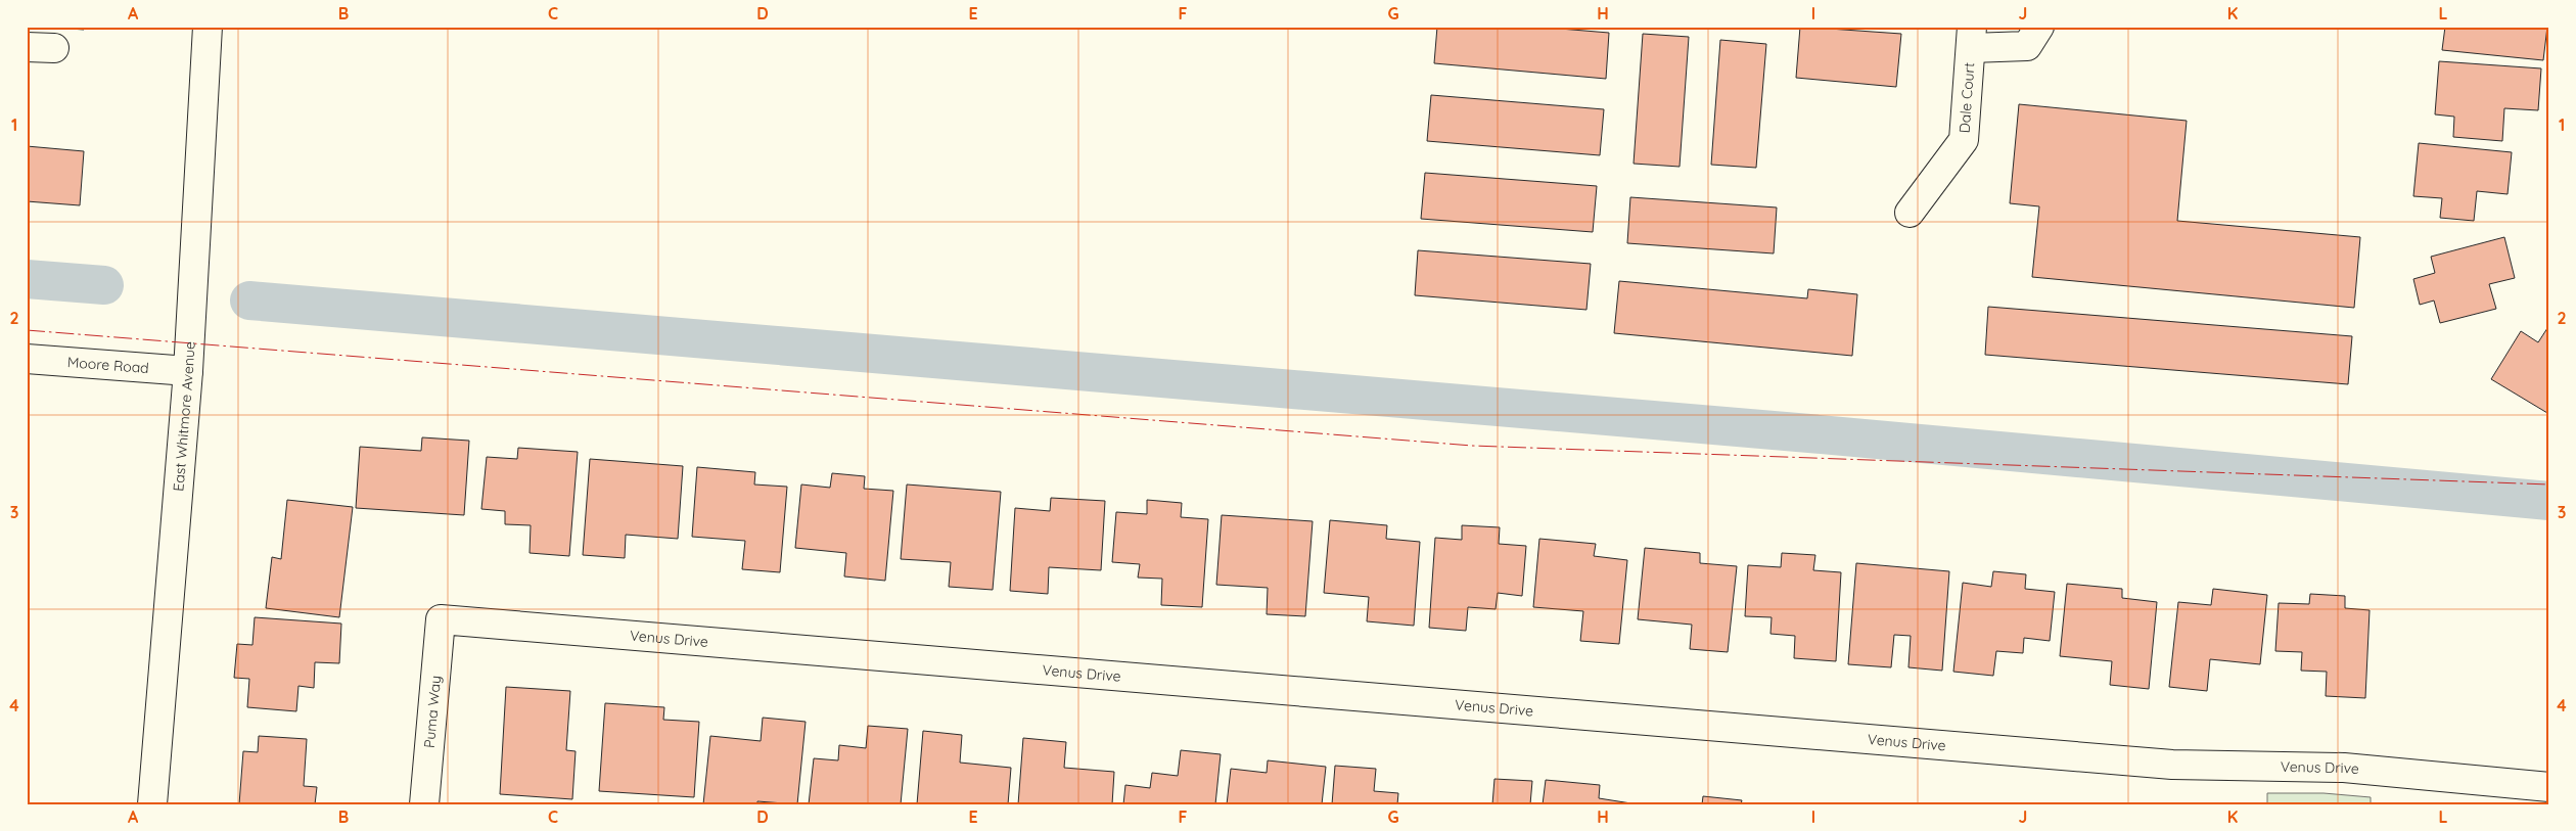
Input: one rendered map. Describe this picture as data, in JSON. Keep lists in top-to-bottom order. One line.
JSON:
{"streets":{"street":["Dale Court","Moore Road","East Whitmore Avenue","Venus Drive","Puma Way"]},"crossings":[["Moore Road","East Whitmore Avenue"],["Venus Drive","Puma Way"]],"grid":{"columns":["A","B","C","D","E","F","G","H","I","J","K","L"],"rows":["1","2","3","4"]}}
